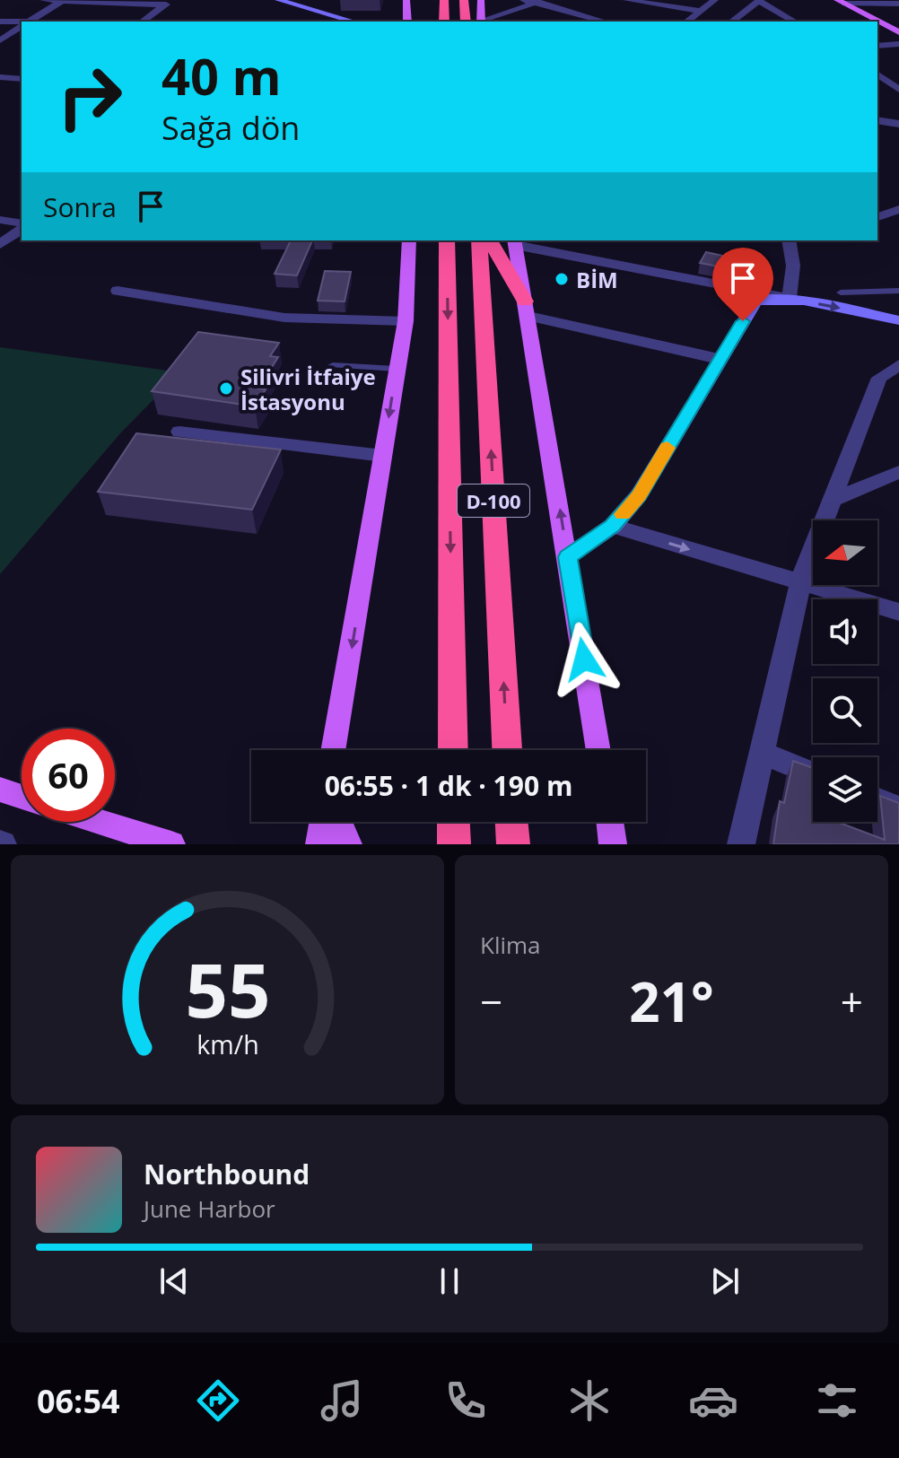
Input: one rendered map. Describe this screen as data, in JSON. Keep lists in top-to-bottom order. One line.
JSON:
{"streets":{"highway":["D-100"]},"places":["BİM","Silivri İtfaiye İstasyonu"],"north":"left","page":{"turn":["40 m","Sağa dön"],"then":"Sonra","limit":"60","trip":"06:55 · 1 dk · 190 m","tile":"Klima","heat":["−","21°","+"],"song":["Northbound","June Harbor"],"tabs":"06:54","gauge":["55","km/h"]}}
